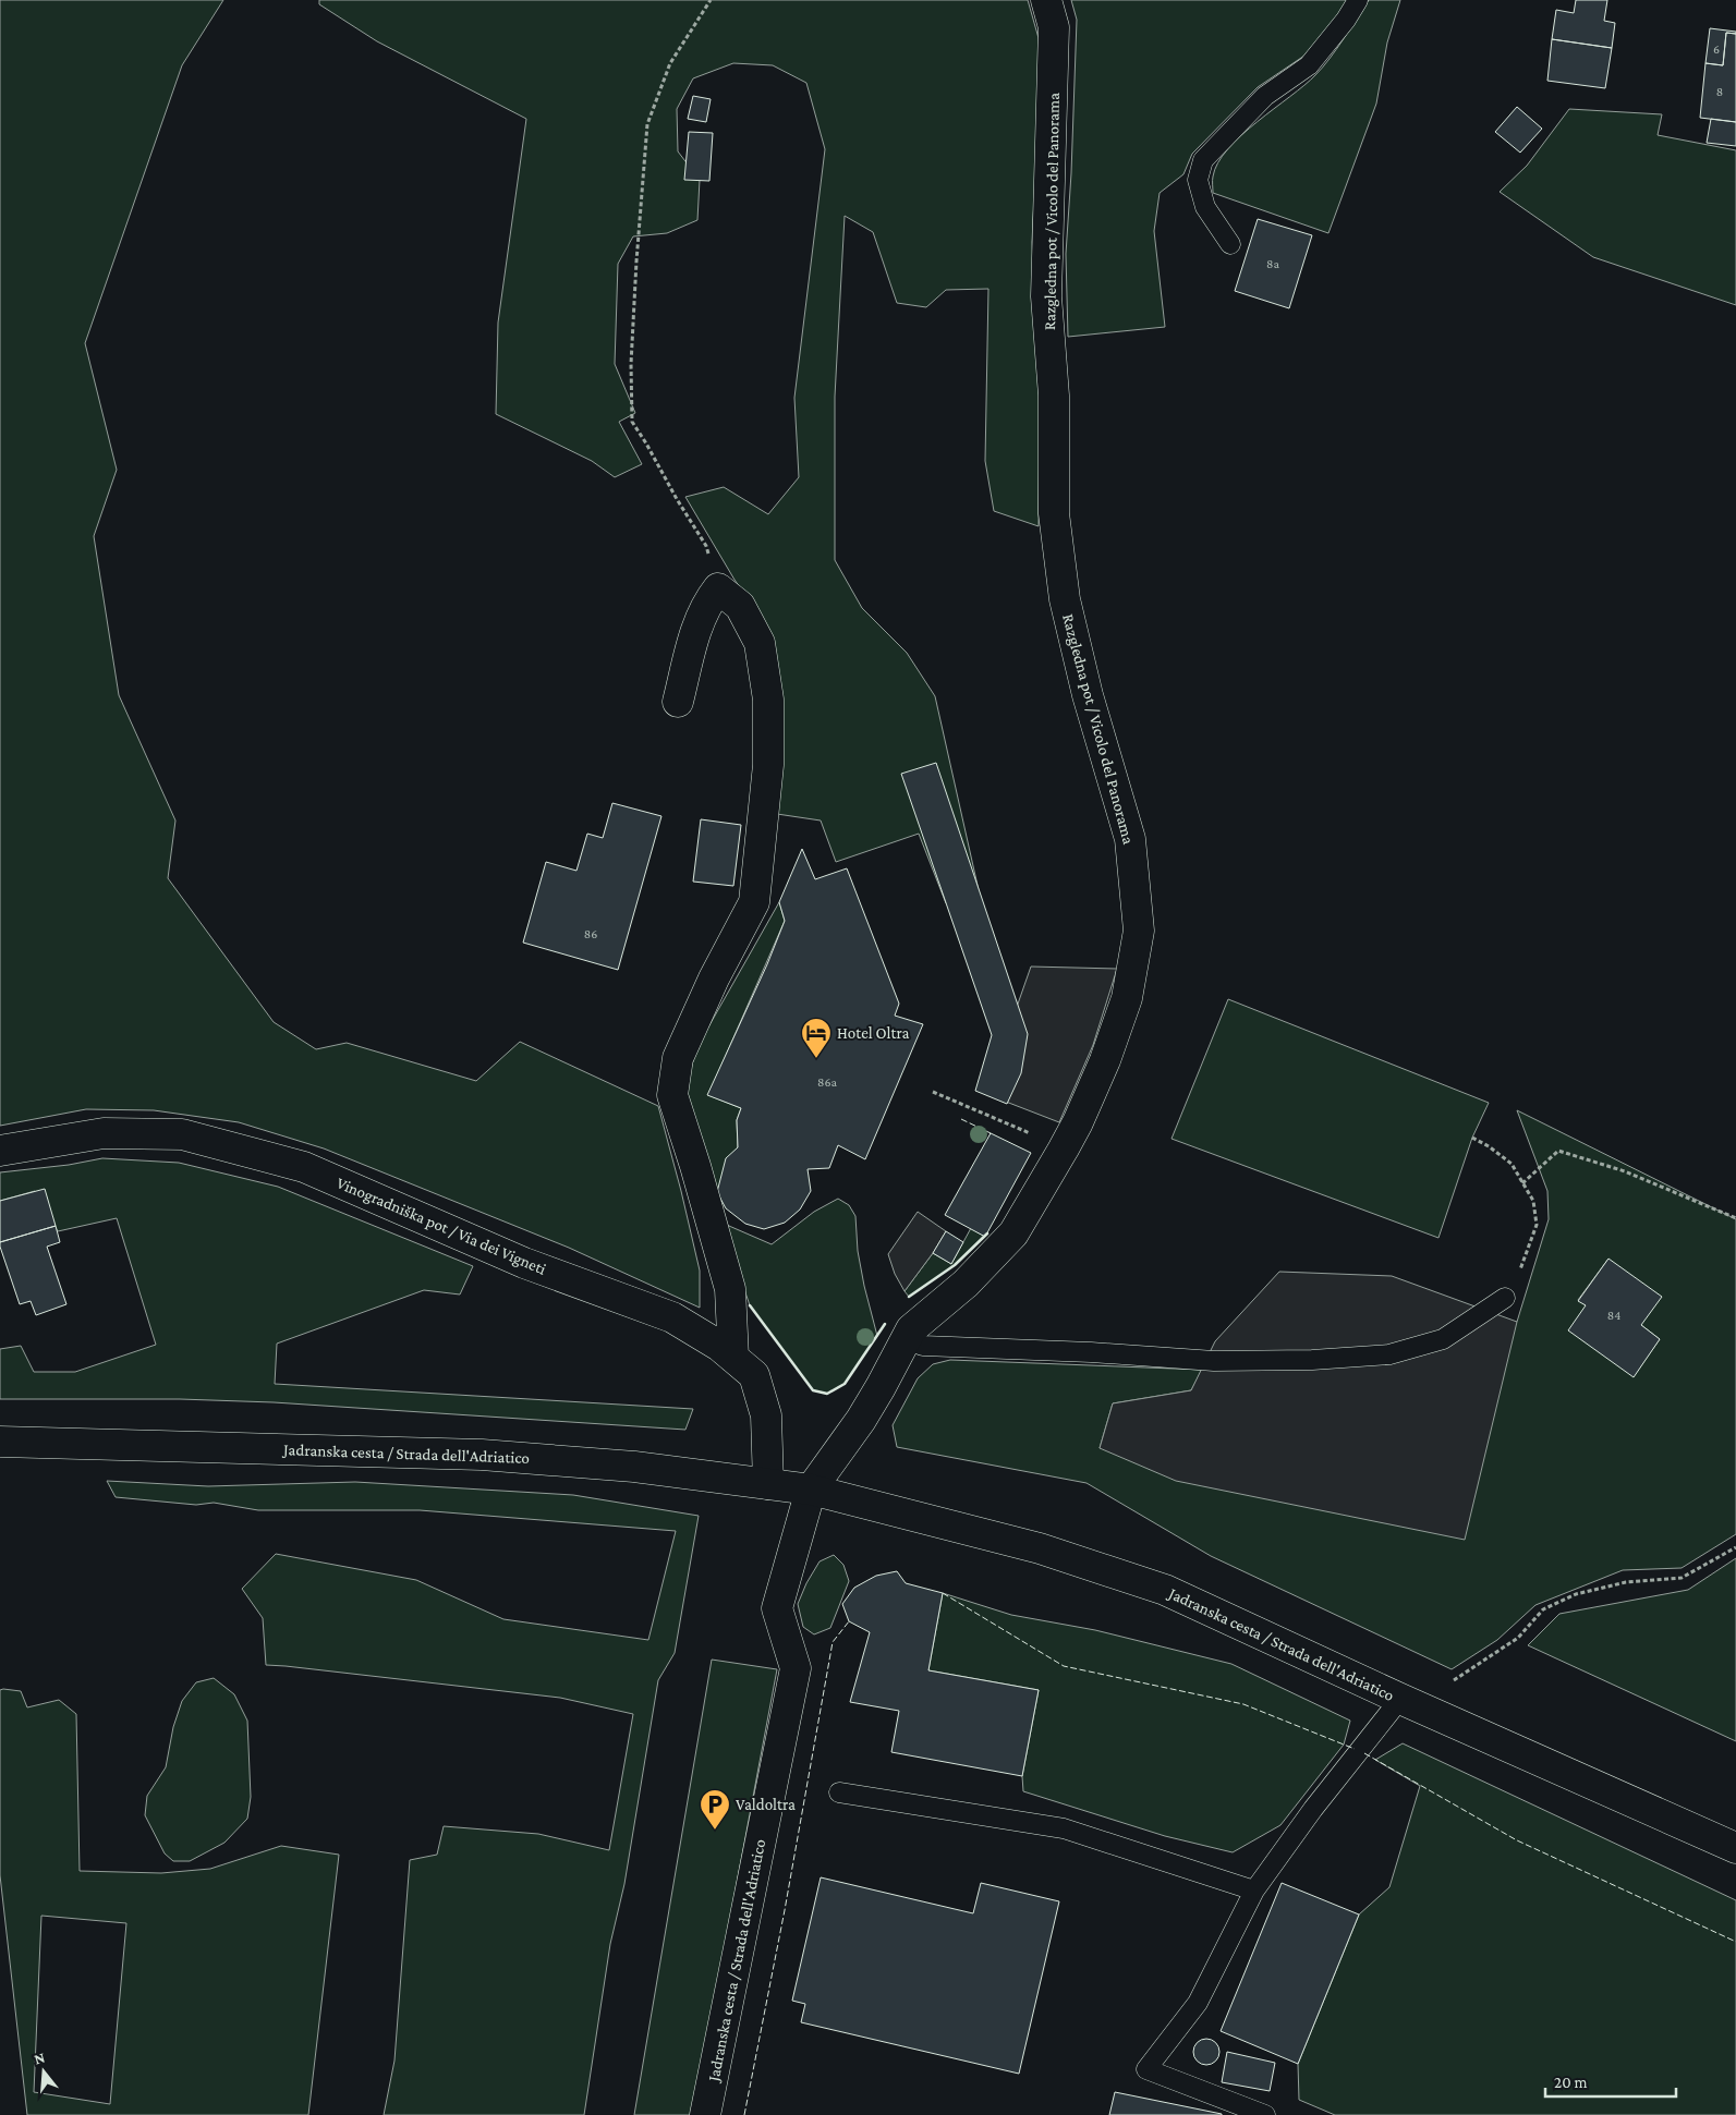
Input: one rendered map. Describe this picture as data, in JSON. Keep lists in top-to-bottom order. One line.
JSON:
{"streets":{"street":["Razgledna pot / Vicolo del Panorama","Vinogradniška pot / Via dei Vigneti","Jadranska cesta / Strada dell'Adriatico"]},"crossings":[["Razgledna pot / Vicolo del Panorama","Jadranska cesta / Strada dell'Adriatico"],["Vinogradniška pot / Via dei Vigneti","Jadranska cesta / Strada dell'Adriatico"]],"places":{"hotel":["Hotel Oltra"],"parking":["Valdoltra"]},"house_numbers":["6","8","8a","86","86a","84"],"scale_bar":"20 m","north":"top"}
